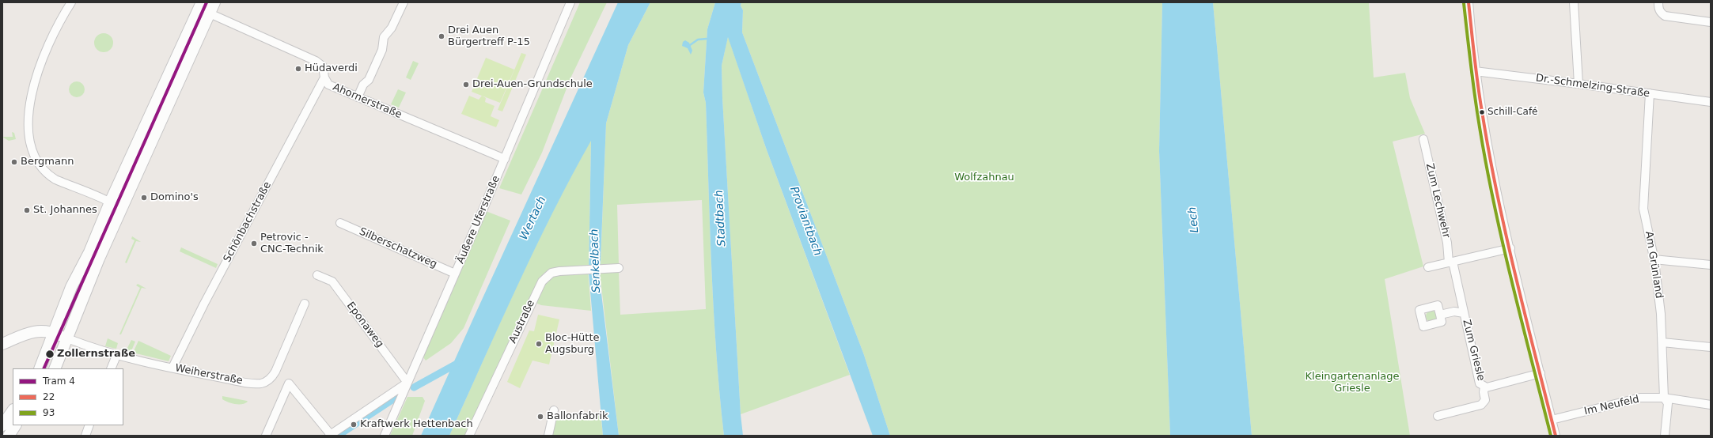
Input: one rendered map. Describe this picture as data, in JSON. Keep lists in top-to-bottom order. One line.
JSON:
{"streets":{"street":["Dr.-Schmelzing-Straße","Ahornerstraße","Zum Lechwehr","Äußere Uferstraße","Schönbachstraße","Silberschatzweg","Am Grünland","Austraße","Eponaweg","Zum Griesle","Weiherstraße","Im Neufeld"]},"crossings":[["Dr.-Schmelzing-Straße","Am Grünland"],["Ahornerstraße","Äußere Uferstraße"],["Ahornerstraße","Schönbachstraße"],["Zum Lechwehr","Zum Griesle"],["Äußere Uferstraße","Silberschatzweg"],["Äußere Uferstraße","Eponaweg"],["Schönbachstraße","Weiherstraße"],["Am Grünland","Im Neufeld"]],"water":["Wertach","Stadtbach","Lech","Proviantbach","Senkelbach"],"parks":["Wolfzahnau","Kleingartenanlage Griesle"],"places":["Drei Auen Bürgertreff P-15","Hüdaverdi","Drei-Auen-Grundschule","Schill-Café","Bergmann","Domino's","St. Johannes","Petrovic - CNC-Technik","Bloc-Hütte Augsburg","Zollernstraße","Ballonfabrik","Kraftwerk Hettenbach"],"lines":["tram line 4","transit line 22","transit line 93"],"legend":["Tram 4","22","93"]}
